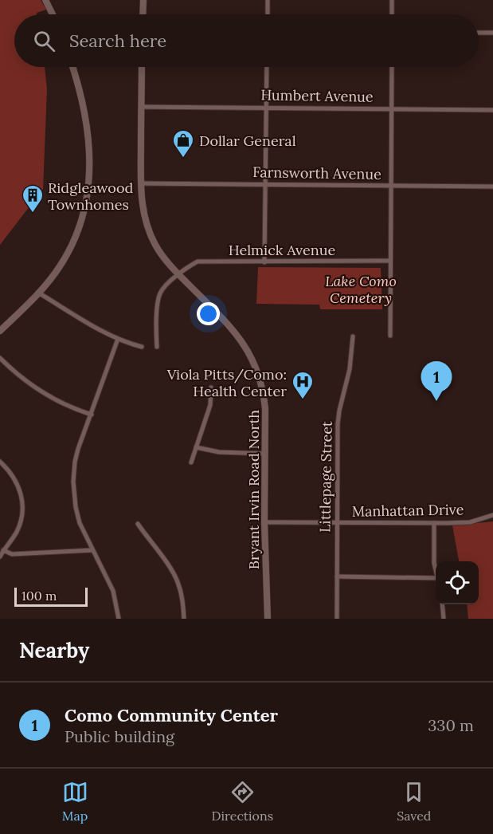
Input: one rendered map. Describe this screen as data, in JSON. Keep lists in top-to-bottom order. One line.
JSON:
{"streets":{"main road":["Bryant Irvin Road North"],"street":["Humbert Avenue","Farnsworth Avenue","Helmick Avenue","Littlepage Street","Manhattan Drive"]},"crossings":[["Humbert Avenue","Bryant Irvin Road North"],["Farnsworth Avenue","Bryant Irvin Road North"],["Helmick Avenue","Bryant Irvin Road North"],["Littlepage Street","Manhattan Drive"],["Bryant Irvin Road North","Manhattan Drive"]],"parks":["Lake Como Cemetery"],"places":{"shop":["Dollar General"],"building":["Ridgleawood Townhomes"],"hospital":["Viola Pitts/Como: Health Center"]},"scale_bar":"100 m","page":{"search":"Search here","pins":"1","scale":"100 m","heading":"Nearby","list":[{"mark":"1","name":"Como Community Center","note":"Public building","value":"330 m"}],"nav":["Map","Directions","Saved"]}}
